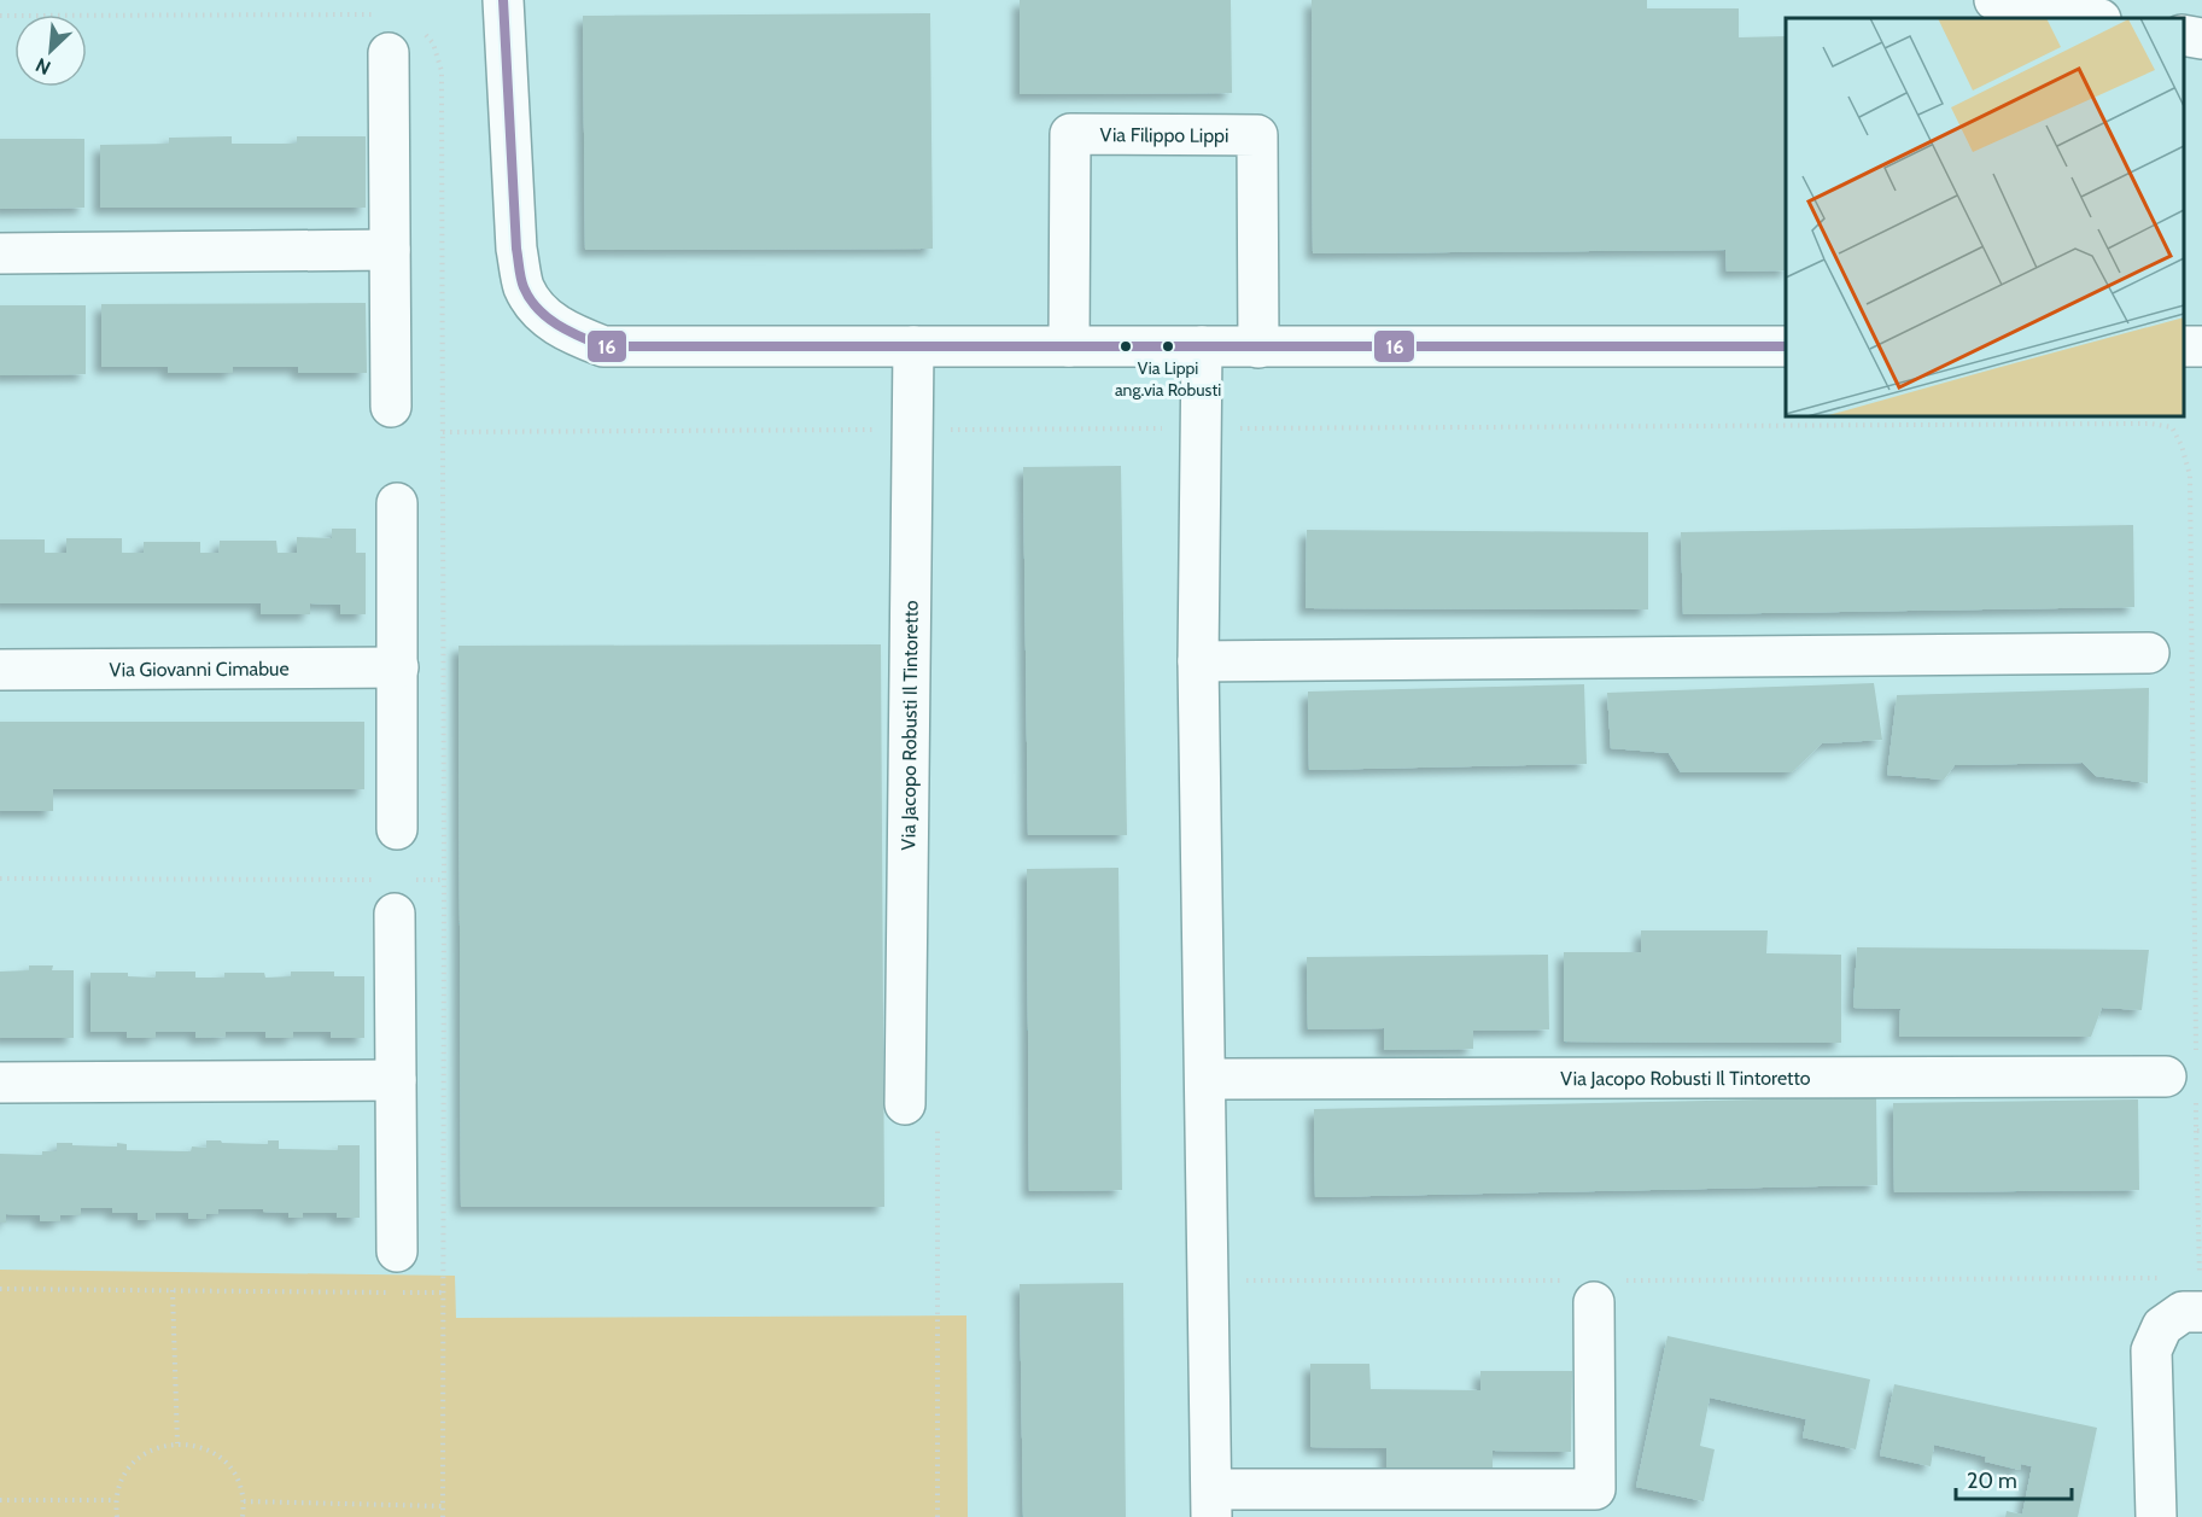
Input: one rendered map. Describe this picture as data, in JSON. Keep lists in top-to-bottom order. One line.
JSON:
{"streets":{"street":["Via Filippo Lippi","Via Giovanni Cimabue","Via Jacopo Robusti Il Tintoretto"]},"places":["Via Lippi ang.via Robusti"],"lines":["transit line 16"],"scale_bar":"20 m","north":"bottom left"}
